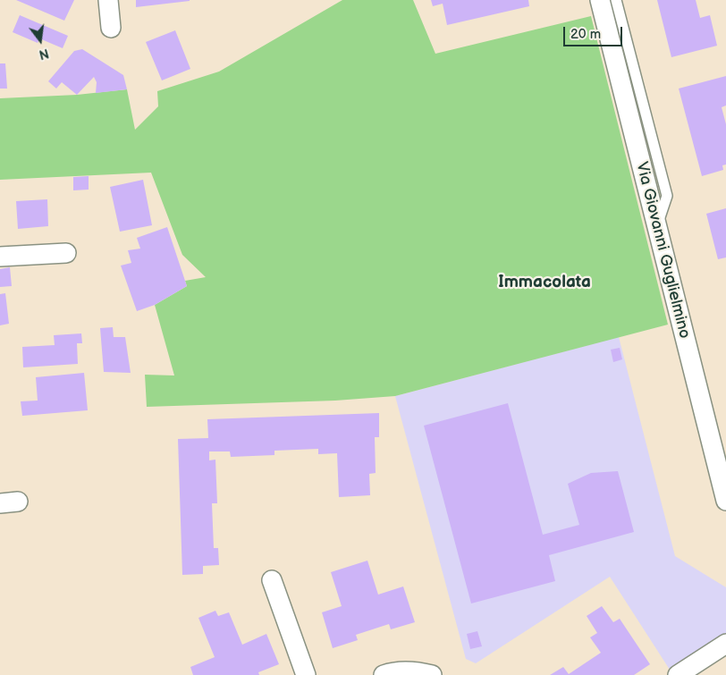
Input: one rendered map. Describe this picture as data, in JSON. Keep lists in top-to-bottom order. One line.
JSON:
{"streets":{"street":["Via Giovanni Guglielmino"]},"districts":["Immacolata"],"scale_bar":"20 m","north":"bottom"}
